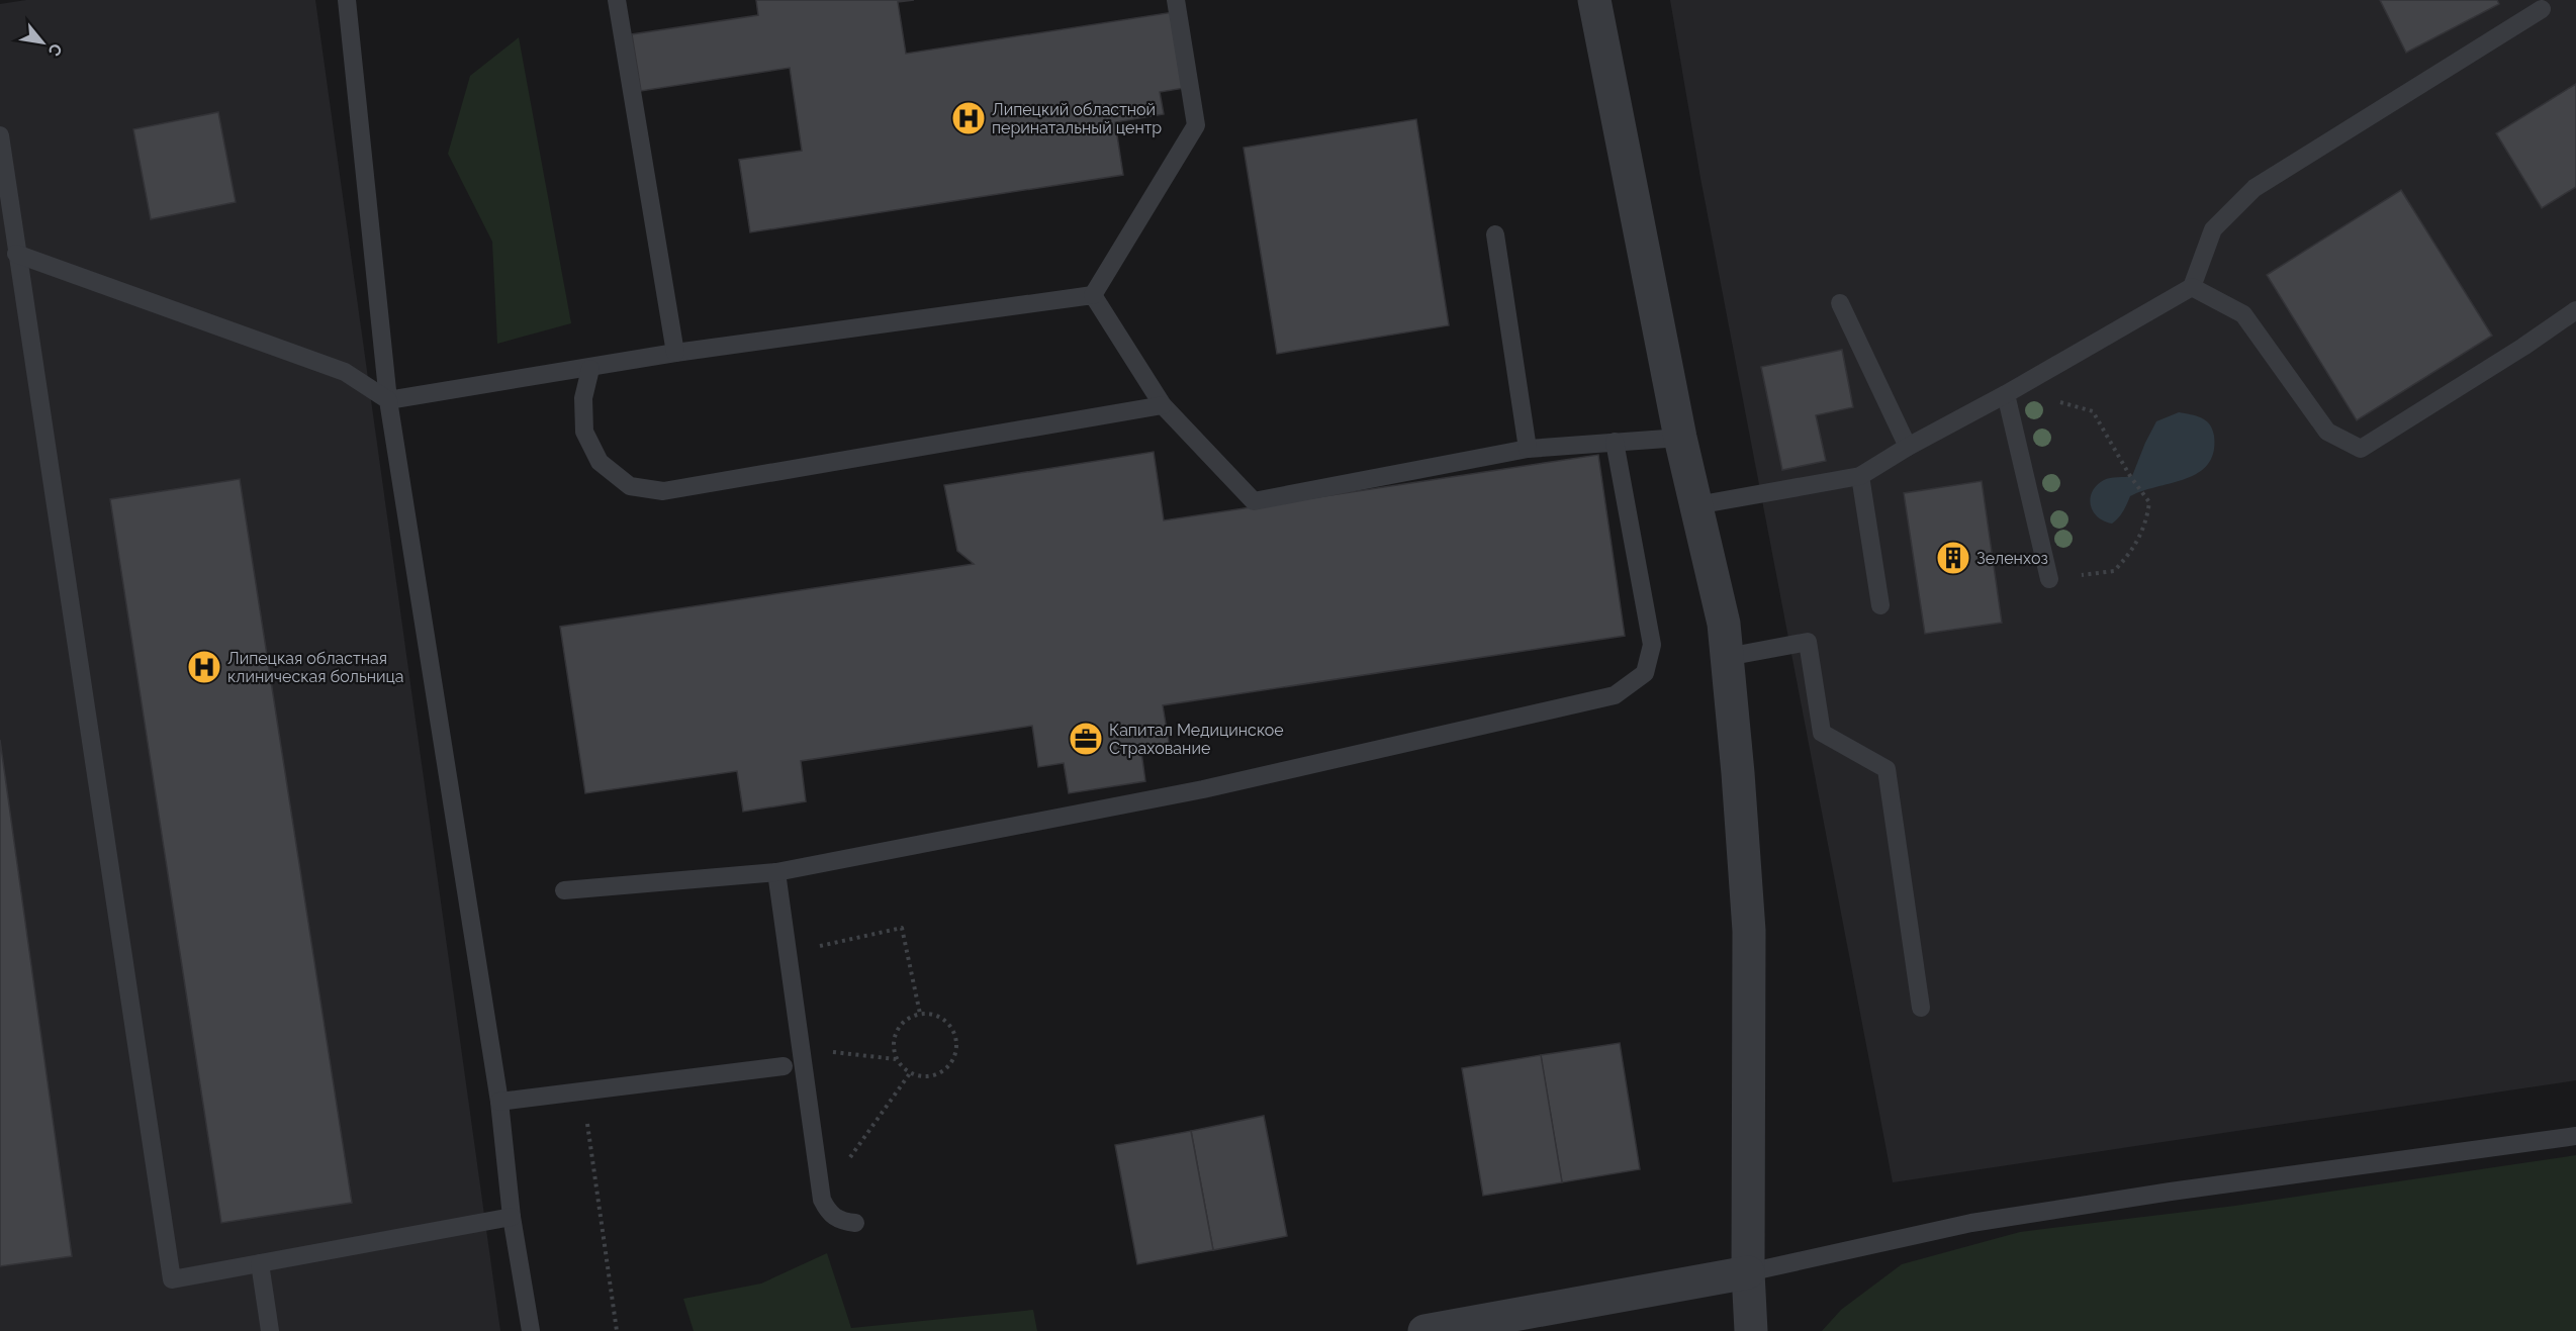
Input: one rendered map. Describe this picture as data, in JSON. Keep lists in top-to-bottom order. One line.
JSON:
{"places":{"hospital":["Липецкий областной перинатальный центр","Липецкая областная клиническая больница"],"building":["Зеленхоз"],"office":["Капитал Медицинское Страхование"]},"north":"bottom right"}
